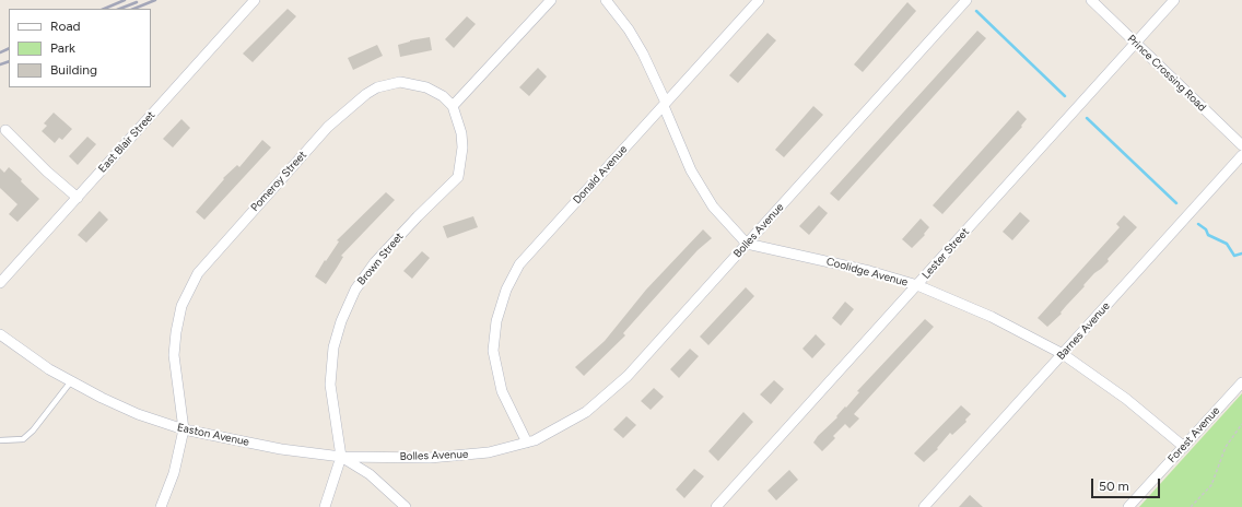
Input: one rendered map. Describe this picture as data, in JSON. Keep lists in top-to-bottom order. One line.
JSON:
{"streets":{"street":["Prince Crossing Road","East Blair Street","Donald Avenue","Pomeroy Street","Bolles Avenue","Lester Street","Brown Street","Coolidge Avenue","Barnes Avenue","Easton Avenue","Forest Avenue"]},"crossings":[["Prince Crossing Road","Lester Street"],["Donald Avenue","Bolles Avenue"],["Pomeroy Street","Brown Street"],["Pomeroy Street","Easton Avenue"],["Bolles Avenue","Brown Street"],["Bolles Avenue","Coolidge Avenue"],["Bolles Avenue","Easton Avenue"],["Lester Street","Coolidge Avenue"],["Brown Street","Easton Avenue"],["Coolidge Avenue","Barnes Avenue"],["Coolidge Avenue","Forest Avenue"]],"legend":["Road","Park","Building"],"scale_bar":"50 m"}
